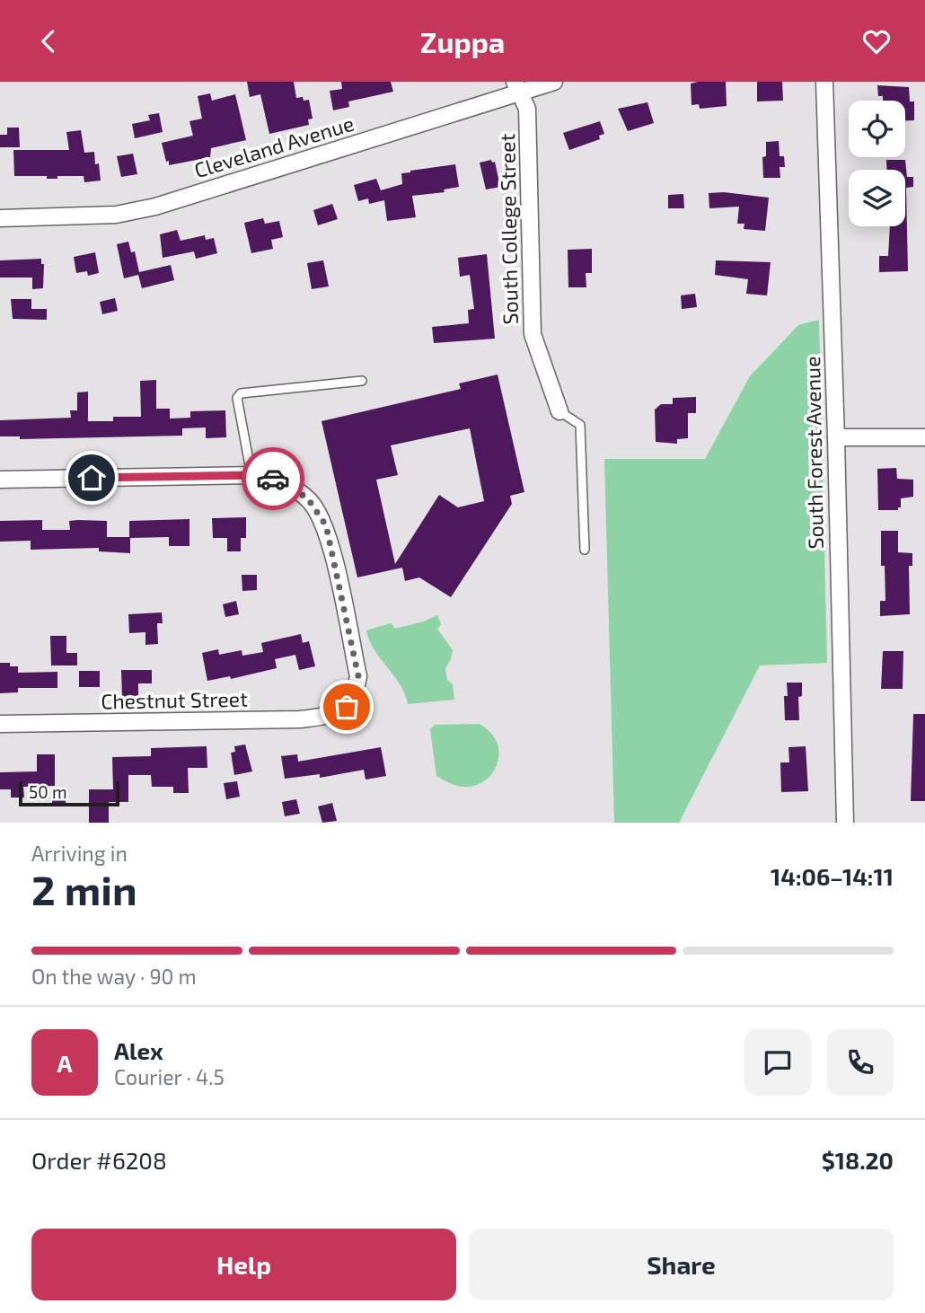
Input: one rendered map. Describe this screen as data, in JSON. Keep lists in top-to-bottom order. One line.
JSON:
{"streets":{"street":["Cleveland Avenue","South College Street","South Forest Avenue","Chestnut Street"]},"crossings":[["Cleveland Avenue","South College Street"]],"scale_bar":"50 m","page":{"header":"Zuppa","scale":"50 m","heading":["2 min","Arriving in","14:06–14:11"],"panel":["Alex","Courier · 4.5","Order #6208","$18.20"],"bar":"On the way · 90 m","round":"A","buttons":["Help","Share"]}}
